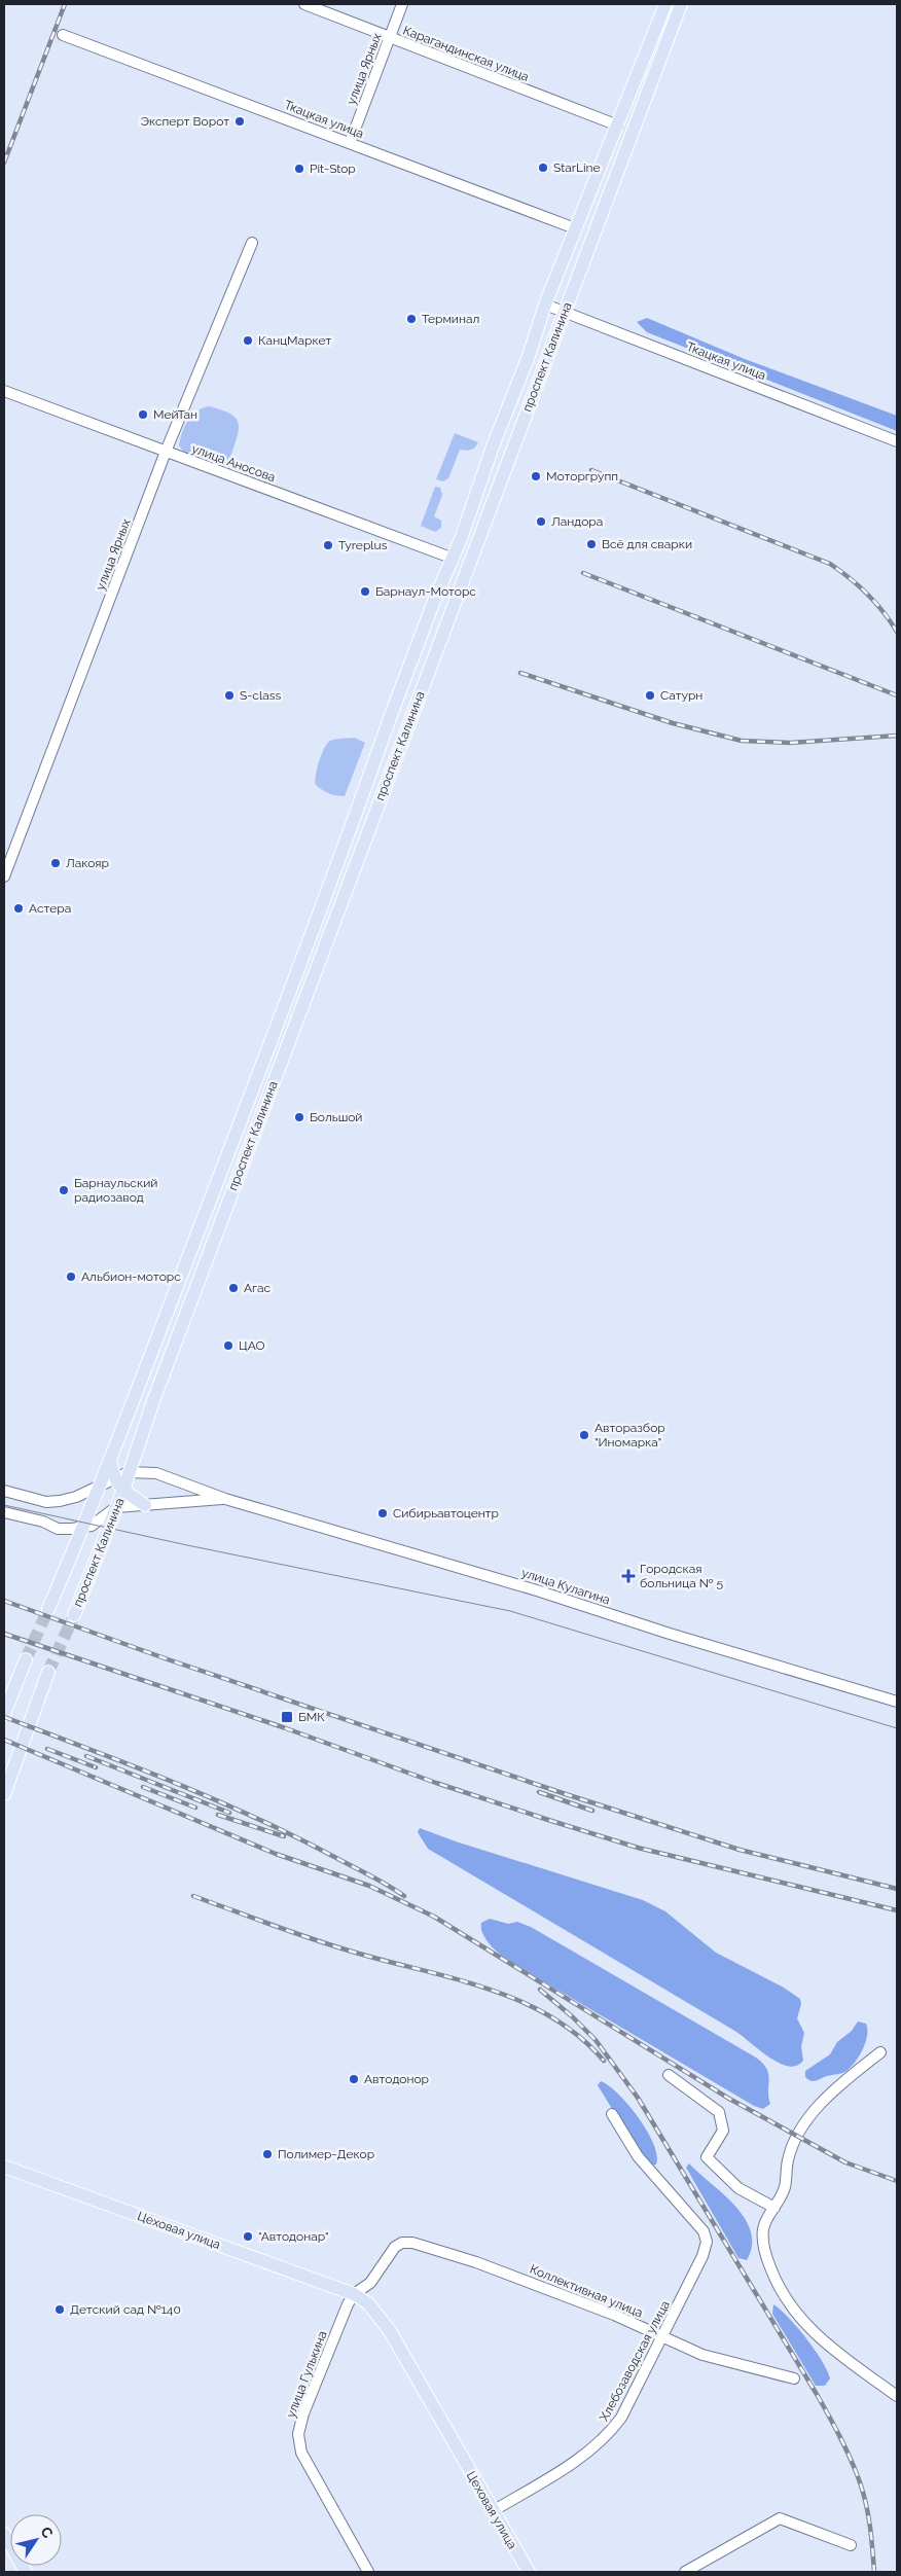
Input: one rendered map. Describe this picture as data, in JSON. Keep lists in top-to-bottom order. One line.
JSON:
{"streets":{"main road":["проспект Калинина","Цеховая улица"],"street":["Карагандинская улица","улица Ярных","Ткацкая улица","улица Аносова","улица Кулагина","Коллективная улица","Хлебозаводская улица","улица Гулькина"]},"crossings":[["Карагандинская улица","улица Ярных"],["Карагандинская улица","проспект Калинина"],["улица Ярных","Ткацкая улица"],["улица Ярных","улица Аносова"],["Ткацкая улица","проспект Калинина"],["проспект Калинина","улица Аносова"],["проспект Калинина","улица Кулагина"],["Цеховая улица","Коллективная улица"],["Цеховая улица","Хлебозаводская улица"],["Цеховая улица","улица Гулькина"],["Коллективная улица","Хлебозаводская улица"],["Коллективная улица","улица Гулькина"]],"places":{"other":["Эксперт Ворот","StarLine","Pit-Stop","Терминал","КанцМаркет","МейТан","Моторгрупп","Ландора","Всё для сварки","Tyreplus","Барнаул-Моторс","S-class","Сатурн","Лакояр","Астера","Большой","Барнаульский радиозавод","Альбион-моторс","Агас","ЦАО","Авторазбор \"Иномарка\"","Сибирьавтоцентр","Автодонор","Полимер-Декор","\"Автодонар\"","Детский сад №140"],"health":["Городская больница № 5"],"transit":["БМК"]},"north":"top right"}
